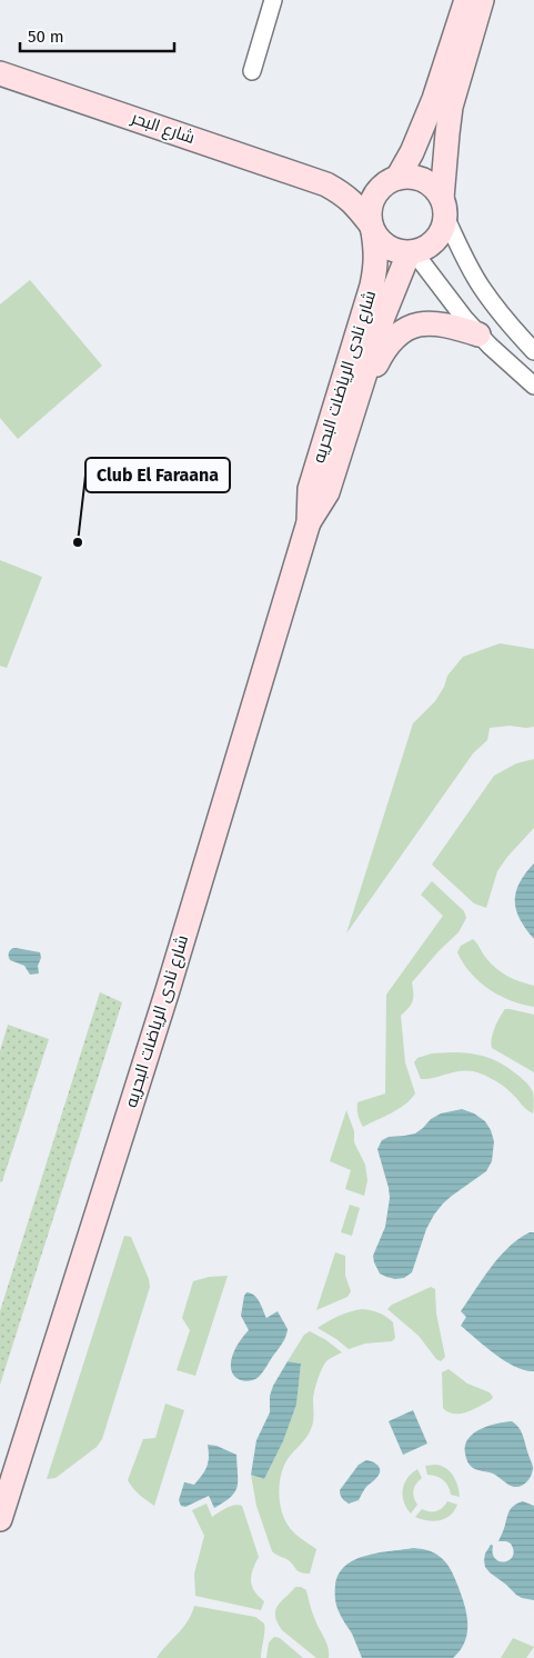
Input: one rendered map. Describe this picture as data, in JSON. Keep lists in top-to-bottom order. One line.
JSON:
{"streets":{"main road":["شارع البحر","شارع نادى الرياضات البحريه"]},"crossings":[["شارع البحر","شارع نادى الرياضات البحريه"]],"places":["Club El Faraana"],"scale_bar":"50 m"}
